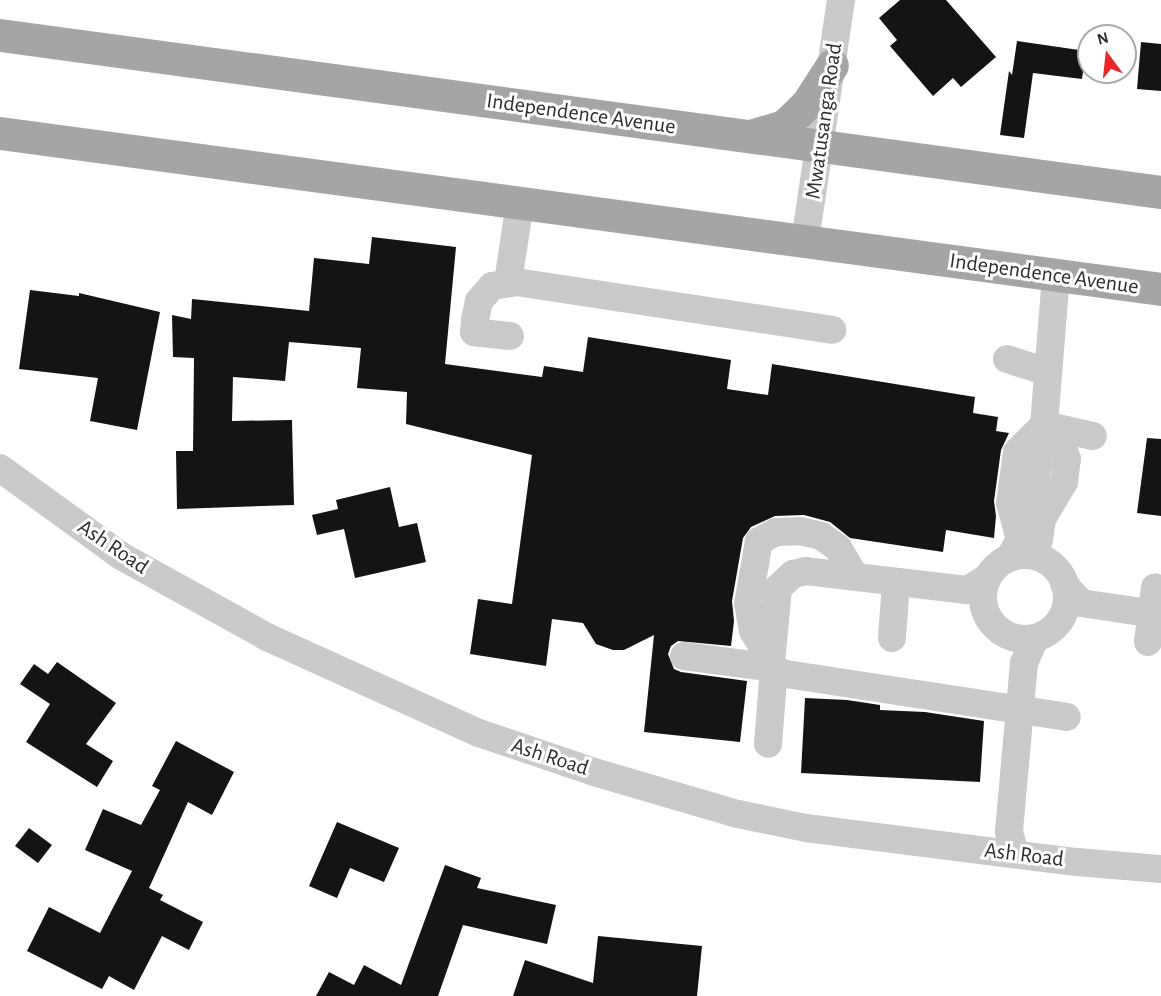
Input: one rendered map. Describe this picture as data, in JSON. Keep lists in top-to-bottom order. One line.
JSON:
{"streets":{"main road":["Independence Avenue"],"street":["Mwatusanga Road","Ash Road"]},"crossings":[["Independence Avenue","Mwatusanga Road"]],"north":"top"}
